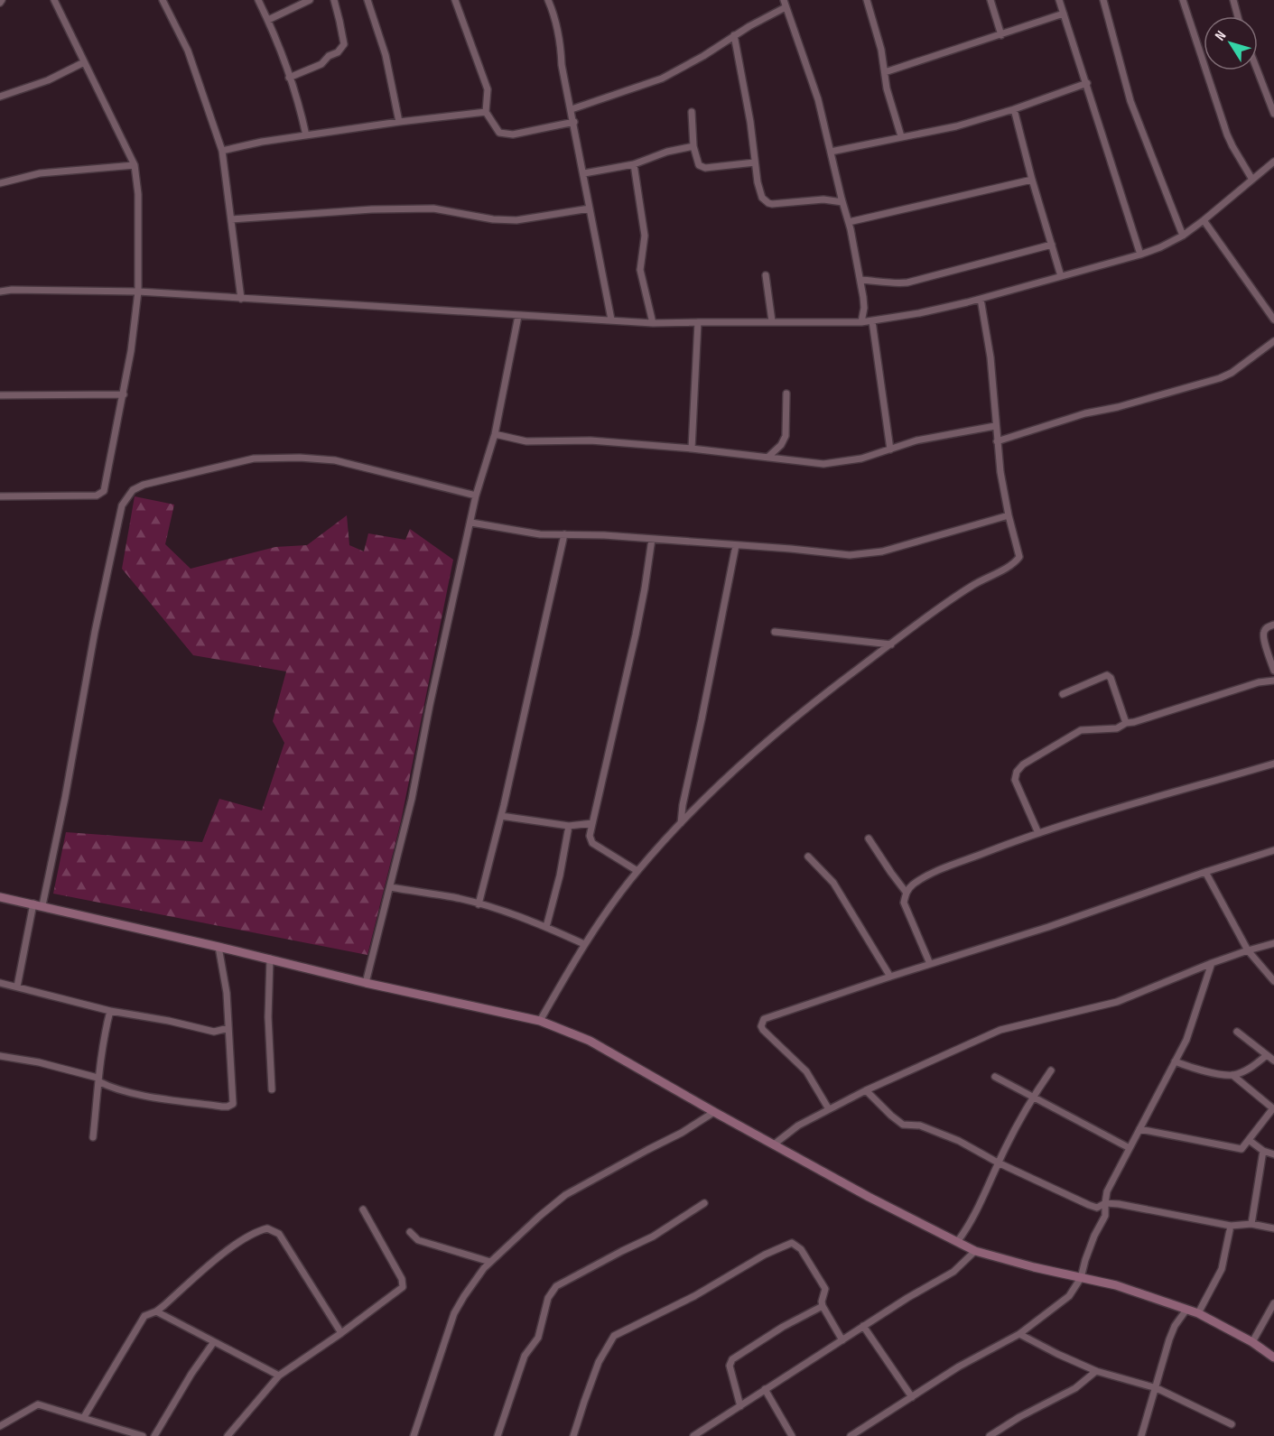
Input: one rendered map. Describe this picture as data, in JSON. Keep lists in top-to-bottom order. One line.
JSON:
{"north":"top left"}
